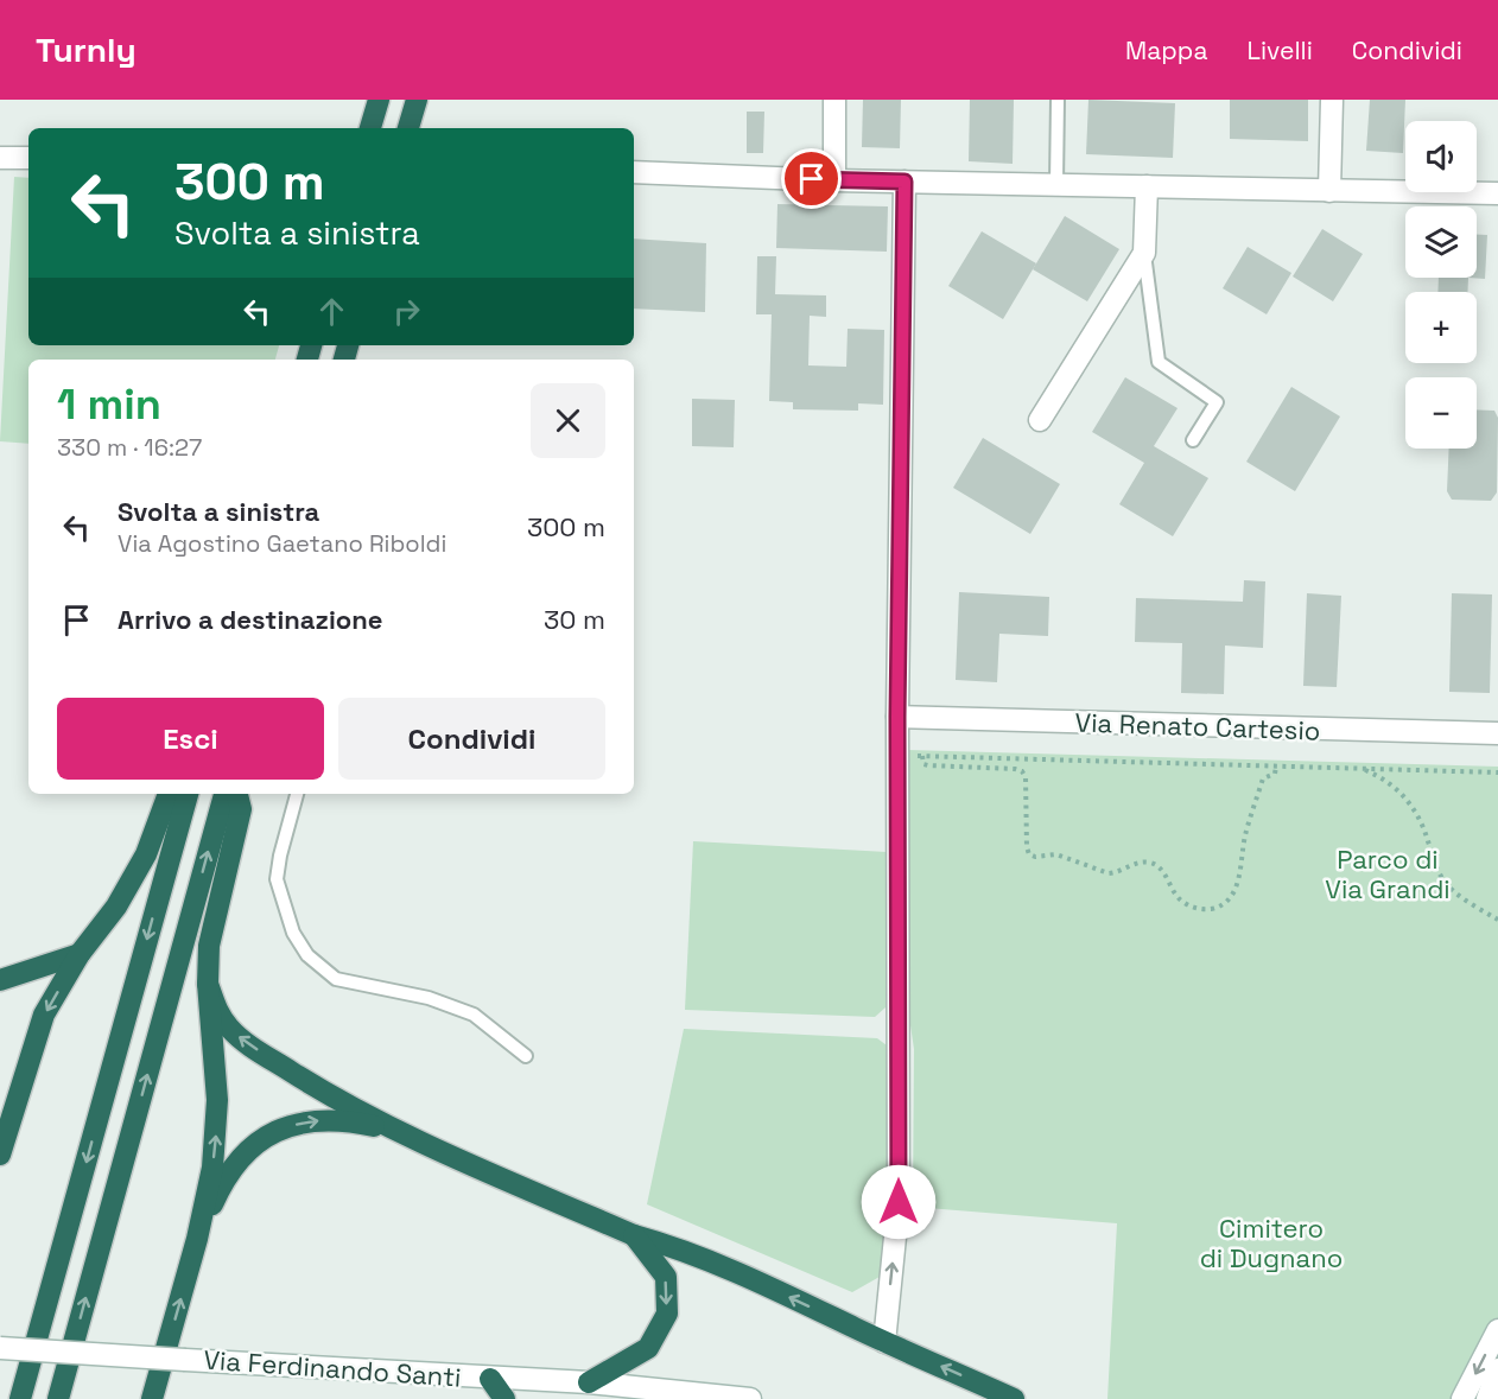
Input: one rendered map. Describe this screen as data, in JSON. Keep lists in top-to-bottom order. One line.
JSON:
{"streets":{"street":["Via Renato Cartesio","Via Ferdinando Santi"]},"parks":["Parco di Via Grandi","Cimitero di Dugnano"],"page":{"header":"Turnly","nav":["Mappa","Livelli","Condividi"],"map_buttons":["+","−"],"turn":["300 m","Svolta a sinistra"],"heading":["1 min","330 m · 16:27"],"list":[{"name":"Svolta a sinistra","note":"Via Agostino Gaetano Riboldi","value":"300 m"},{"name":"Arrivo a destinazione","value":"30 m"}],"buttons":["Esci","Condividi"]}}
